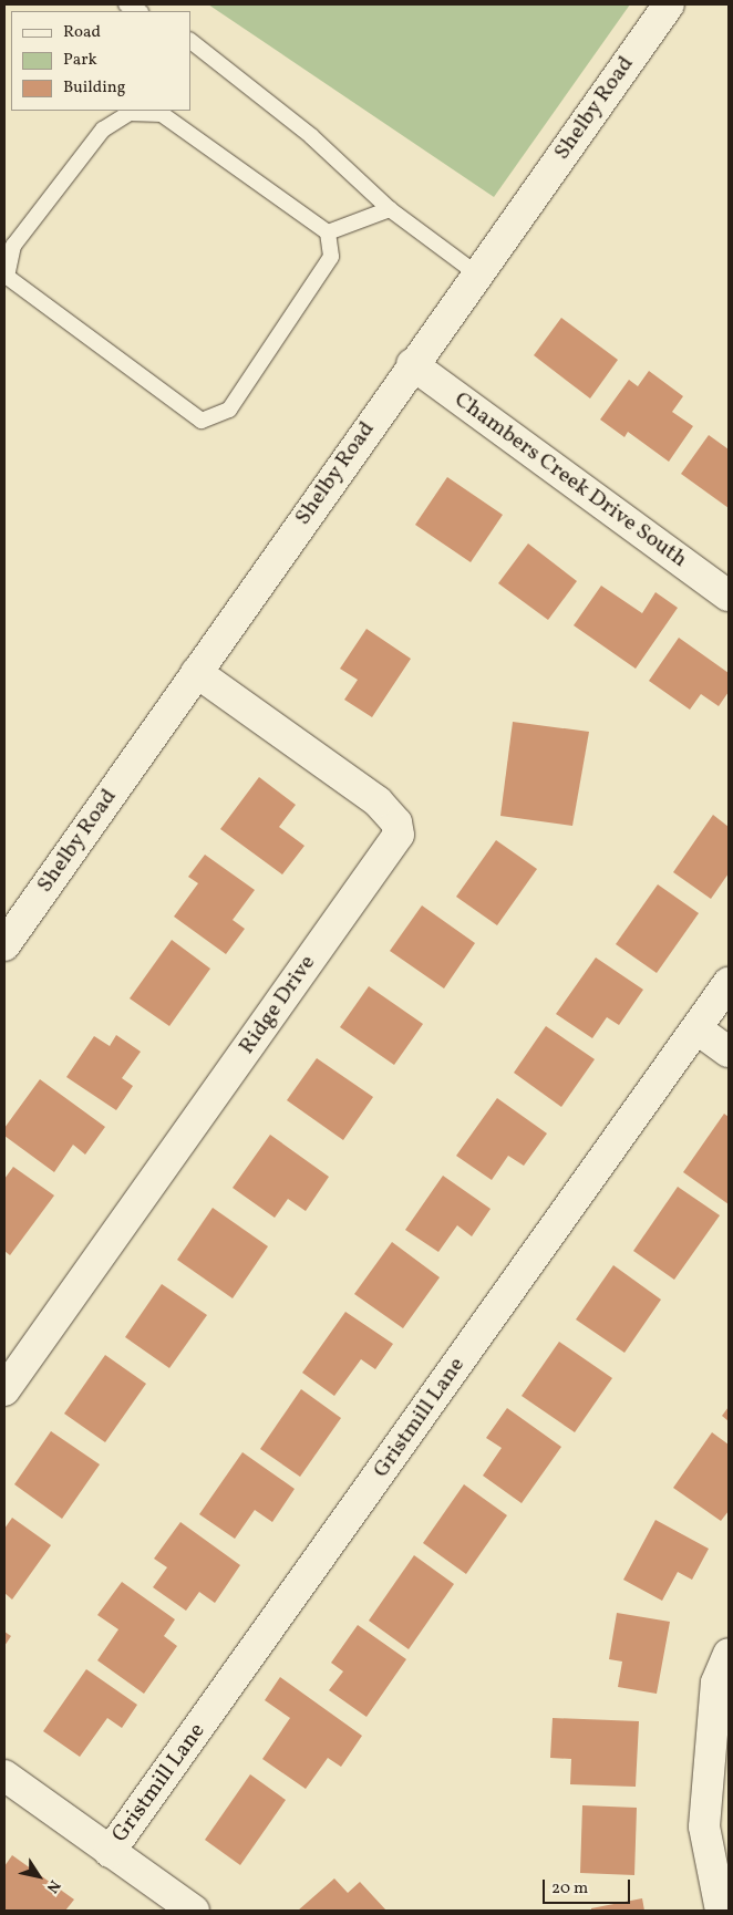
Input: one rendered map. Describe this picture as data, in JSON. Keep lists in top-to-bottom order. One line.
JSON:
{"streets":{"street":["Shelby Road","Chambers Creek Drive South","Ridge Drive","Gristmill Lane"]},"crossings":[["Shelby Road","Chambers Creek Drive South"],["Shelby Road","Ridge Drive"]],"legend":["Road","Park","Building"],"scale_bar":"20 m","north":"bottom right"}
